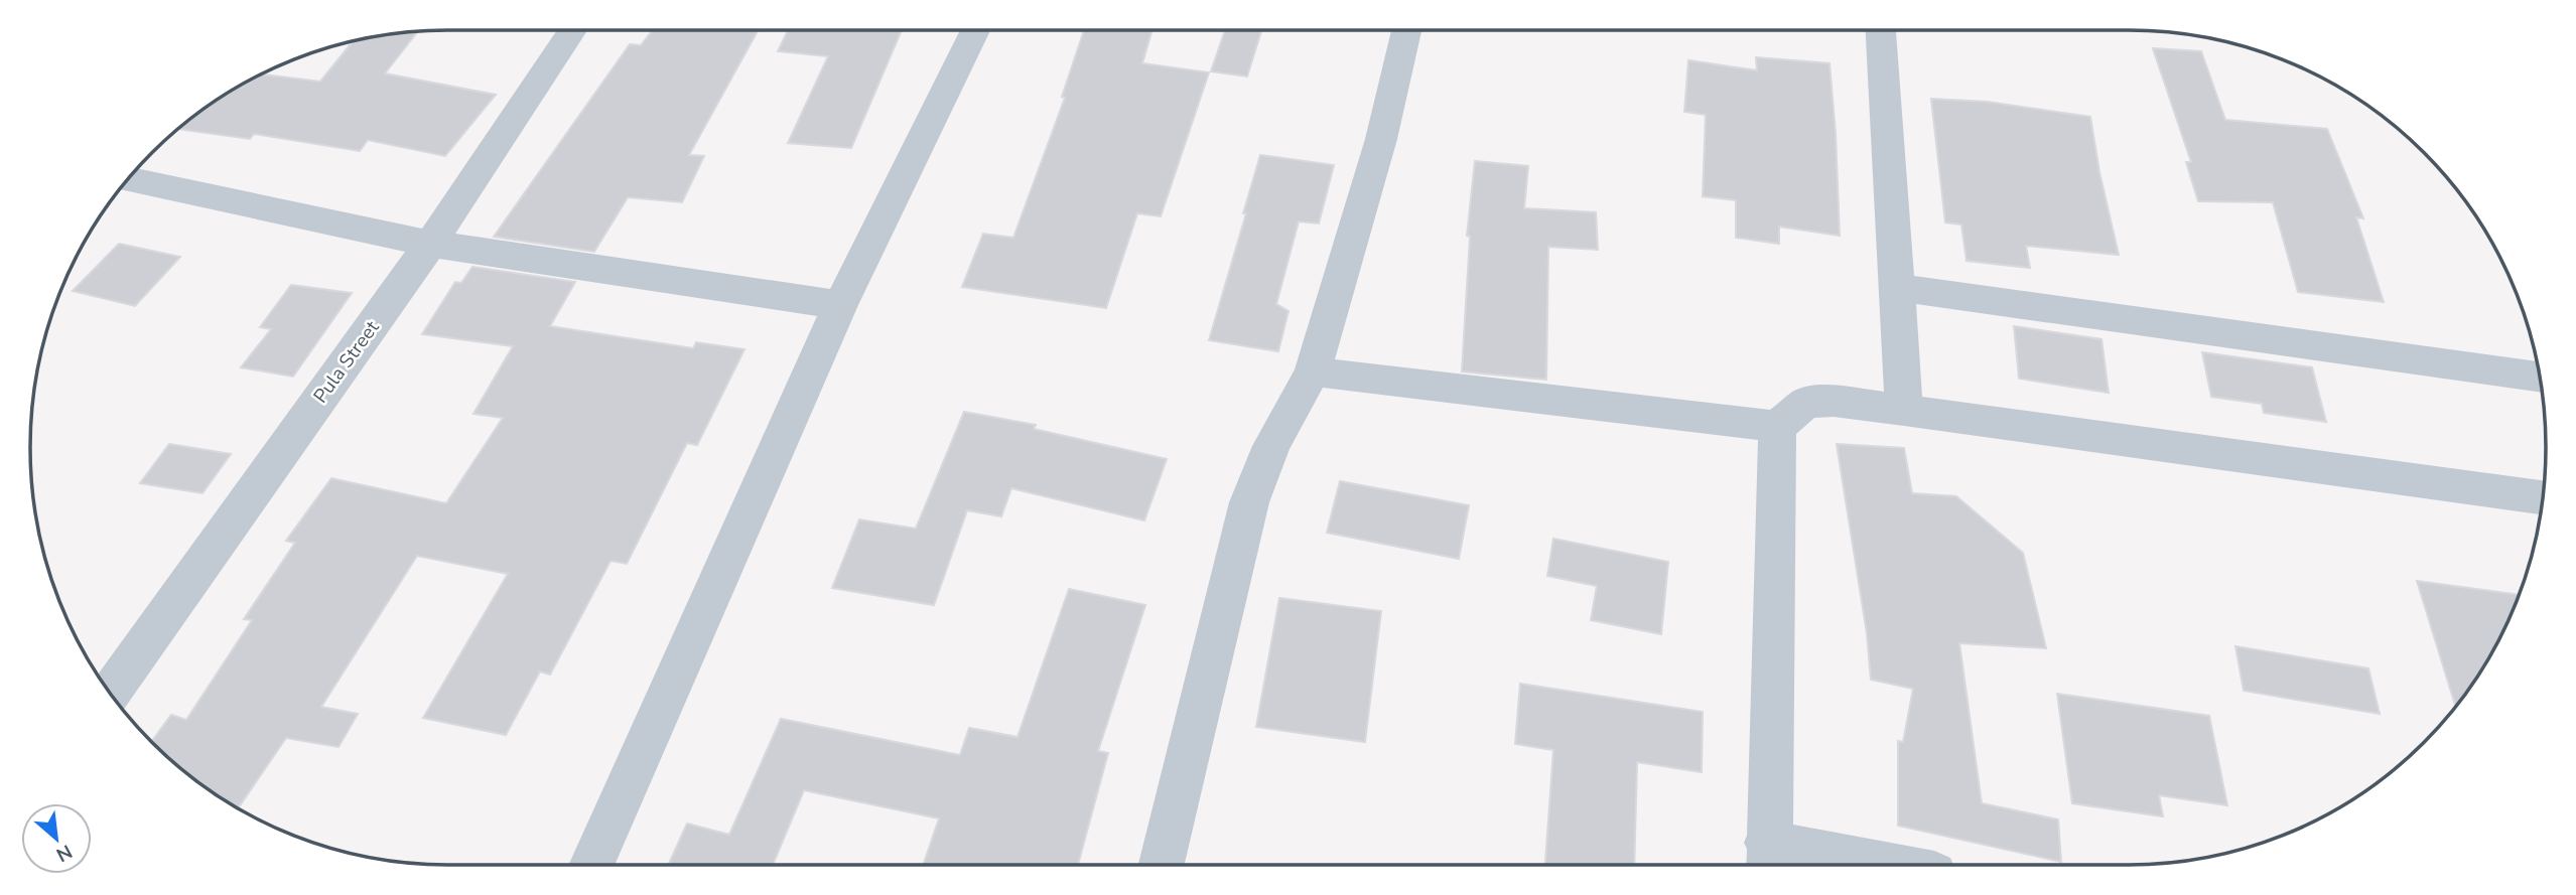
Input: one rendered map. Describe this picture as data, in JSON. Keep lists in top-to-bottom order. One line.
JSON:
{"streets":{"street":["Pula Street"]},"north":"bottom right"}
